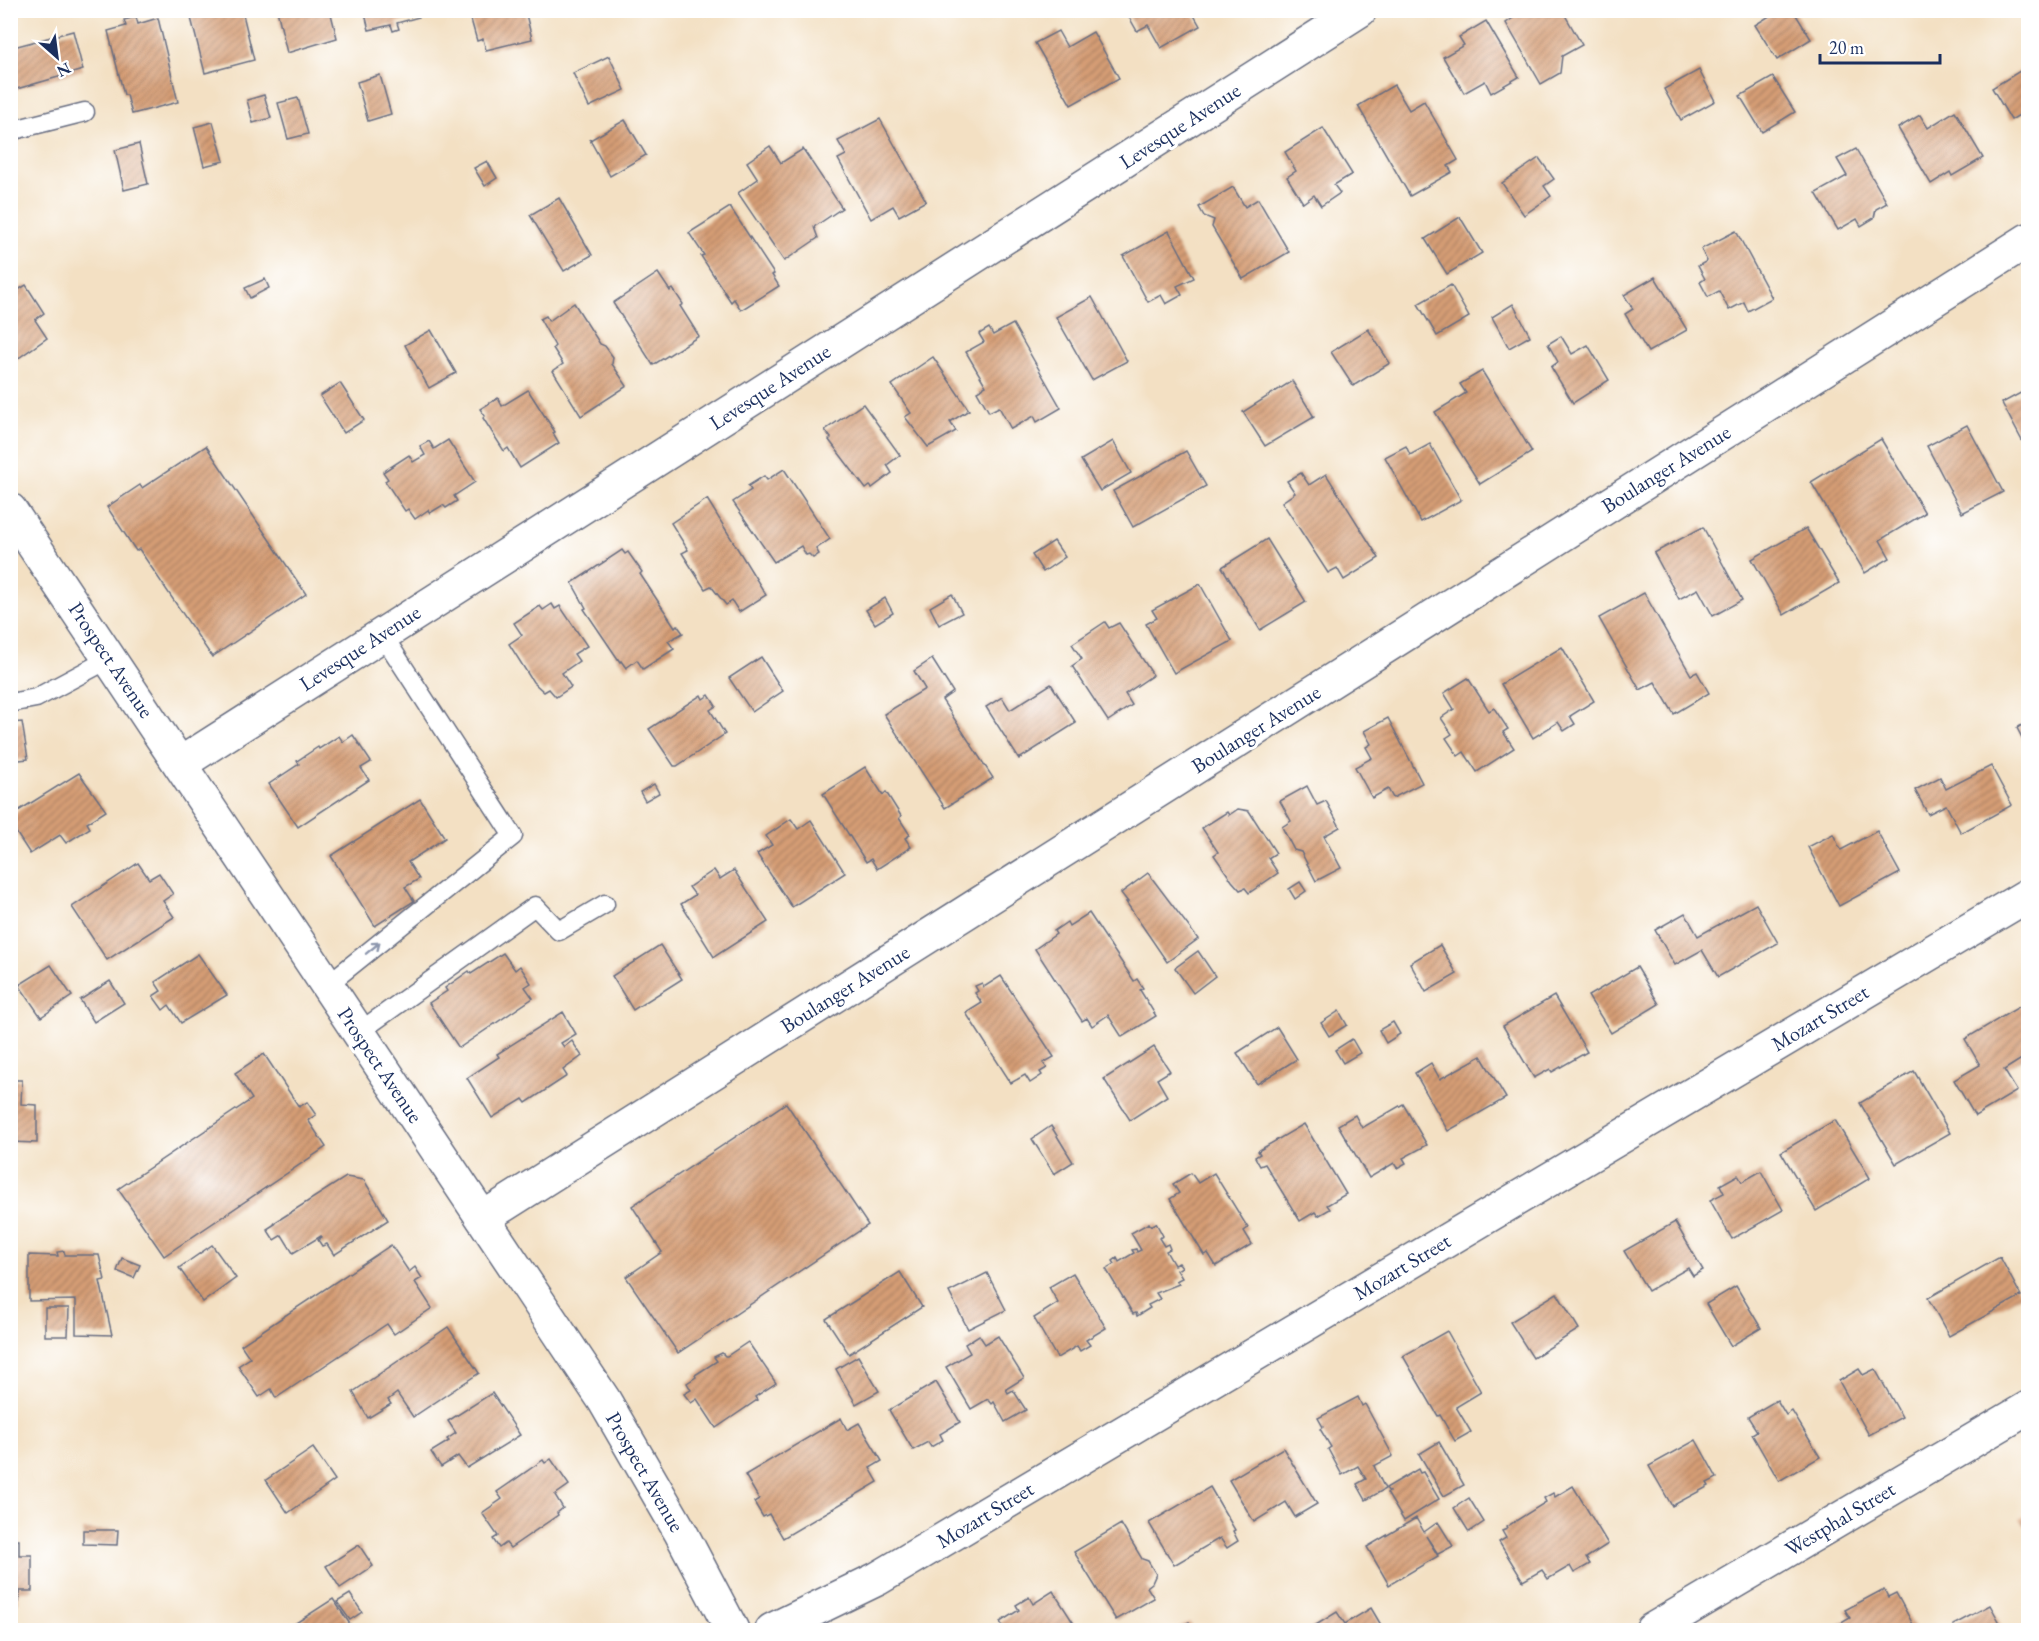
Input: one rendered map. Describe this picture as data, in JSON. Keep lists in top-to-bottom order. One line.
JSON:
{"streets":{"street":["Levesque Avenue","Boulanger Avenue","Prospect Avenue","Mozart Street","Westphal Street"]},"crossings":[["Levesque Avenue","Prospect Avenue"],["Boulanger Avenue","Prospect Avenue"]],"scale_bar":"20 m","north":"bottom right"}
